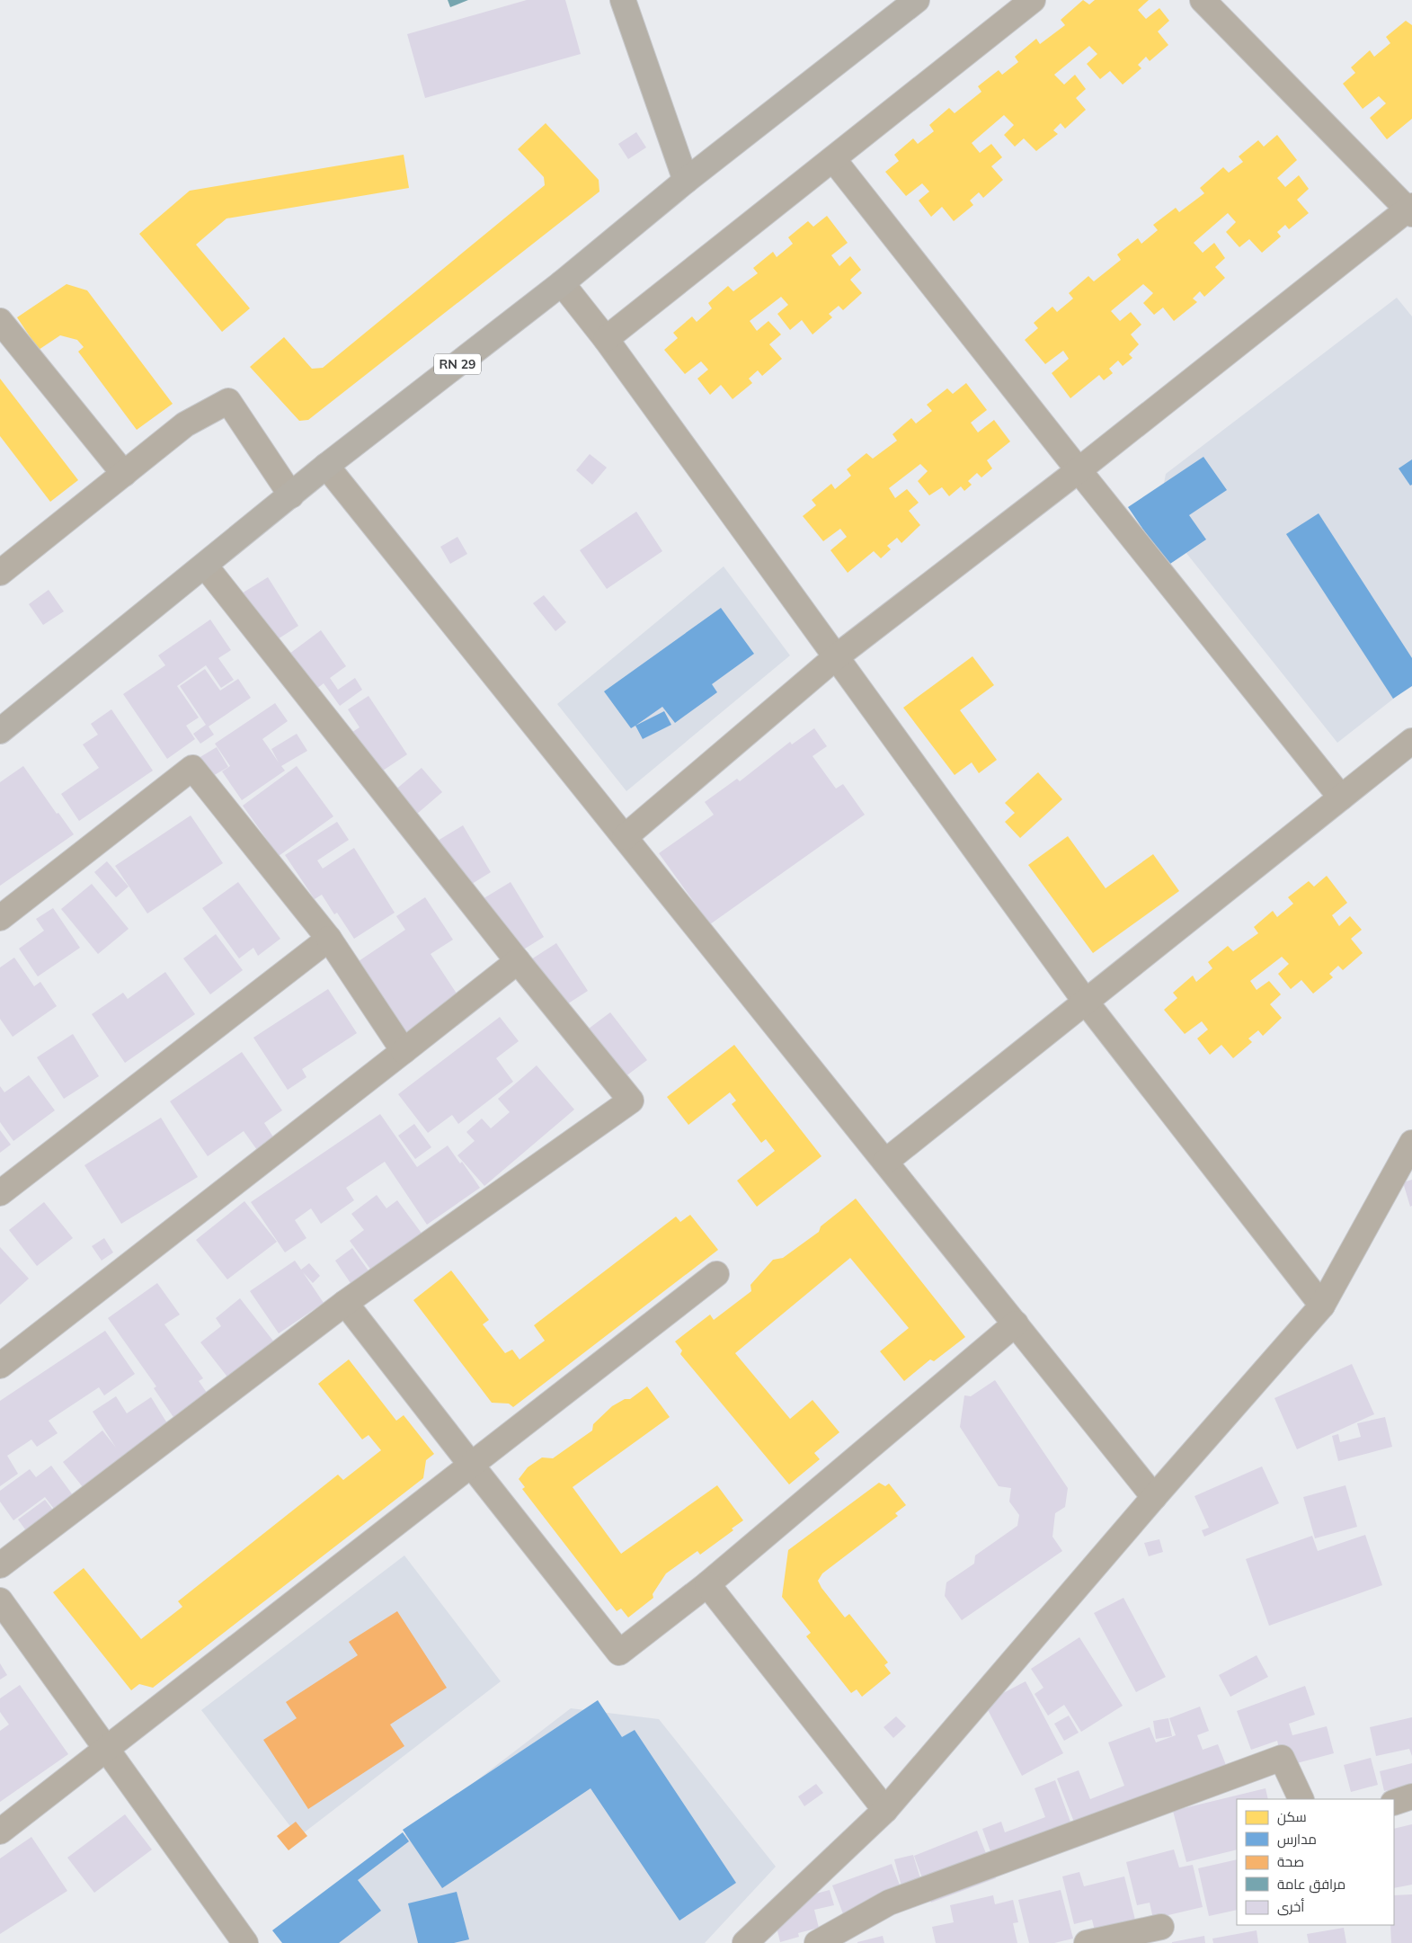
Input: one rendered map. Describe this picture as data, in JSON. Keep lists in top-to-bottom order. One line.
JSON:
{"streets":{"main road":["RN 29"]},"legend":["سكن","مدارس","صحة","مرافق عامة","أخرى"]}
